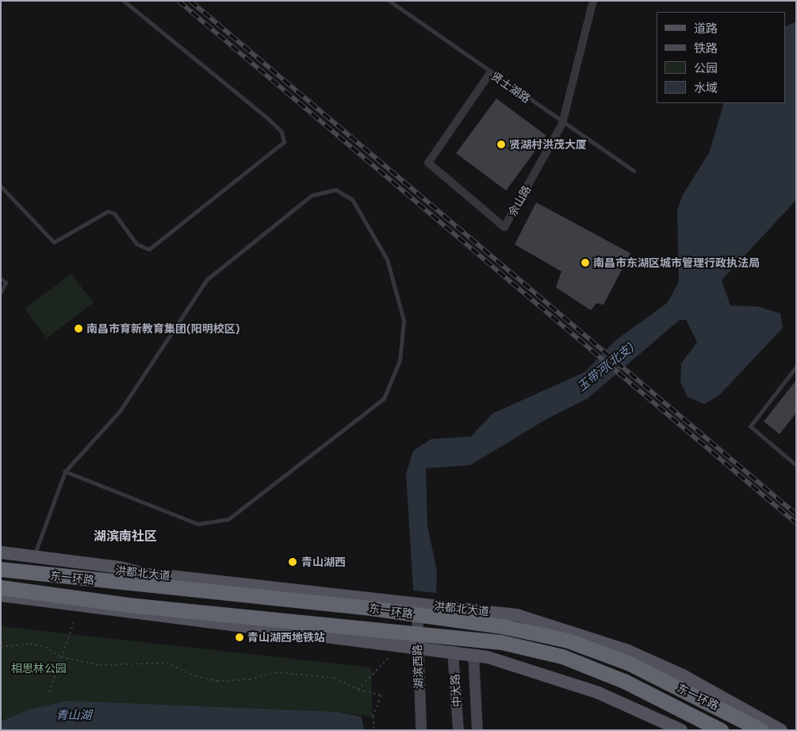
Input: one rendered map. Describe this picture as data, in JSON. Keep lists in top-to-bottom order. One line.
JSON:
{"streets":{"highway":["东一环路"],"main road":["洪都北大道","湖滨西路","中大路"],"street":["佘山路"],"lane":["贤士湖路"]},"crossings":[["贤士湖路","佘山路"],["洪都北大道","湖滨西路"]],"districts":["湖滨南社区"],"water":["玉带河(北支)","青山湖"],"parks":["相思林公园"],"places":["贤湖村洪茂大厦","南昌市东湖区城市管理行政执法局","南昌市育新教育集团(阳明校区)","青山湖西","青山湖西地铁站"],"legend":["道路","铁路","公园","水域"]}
